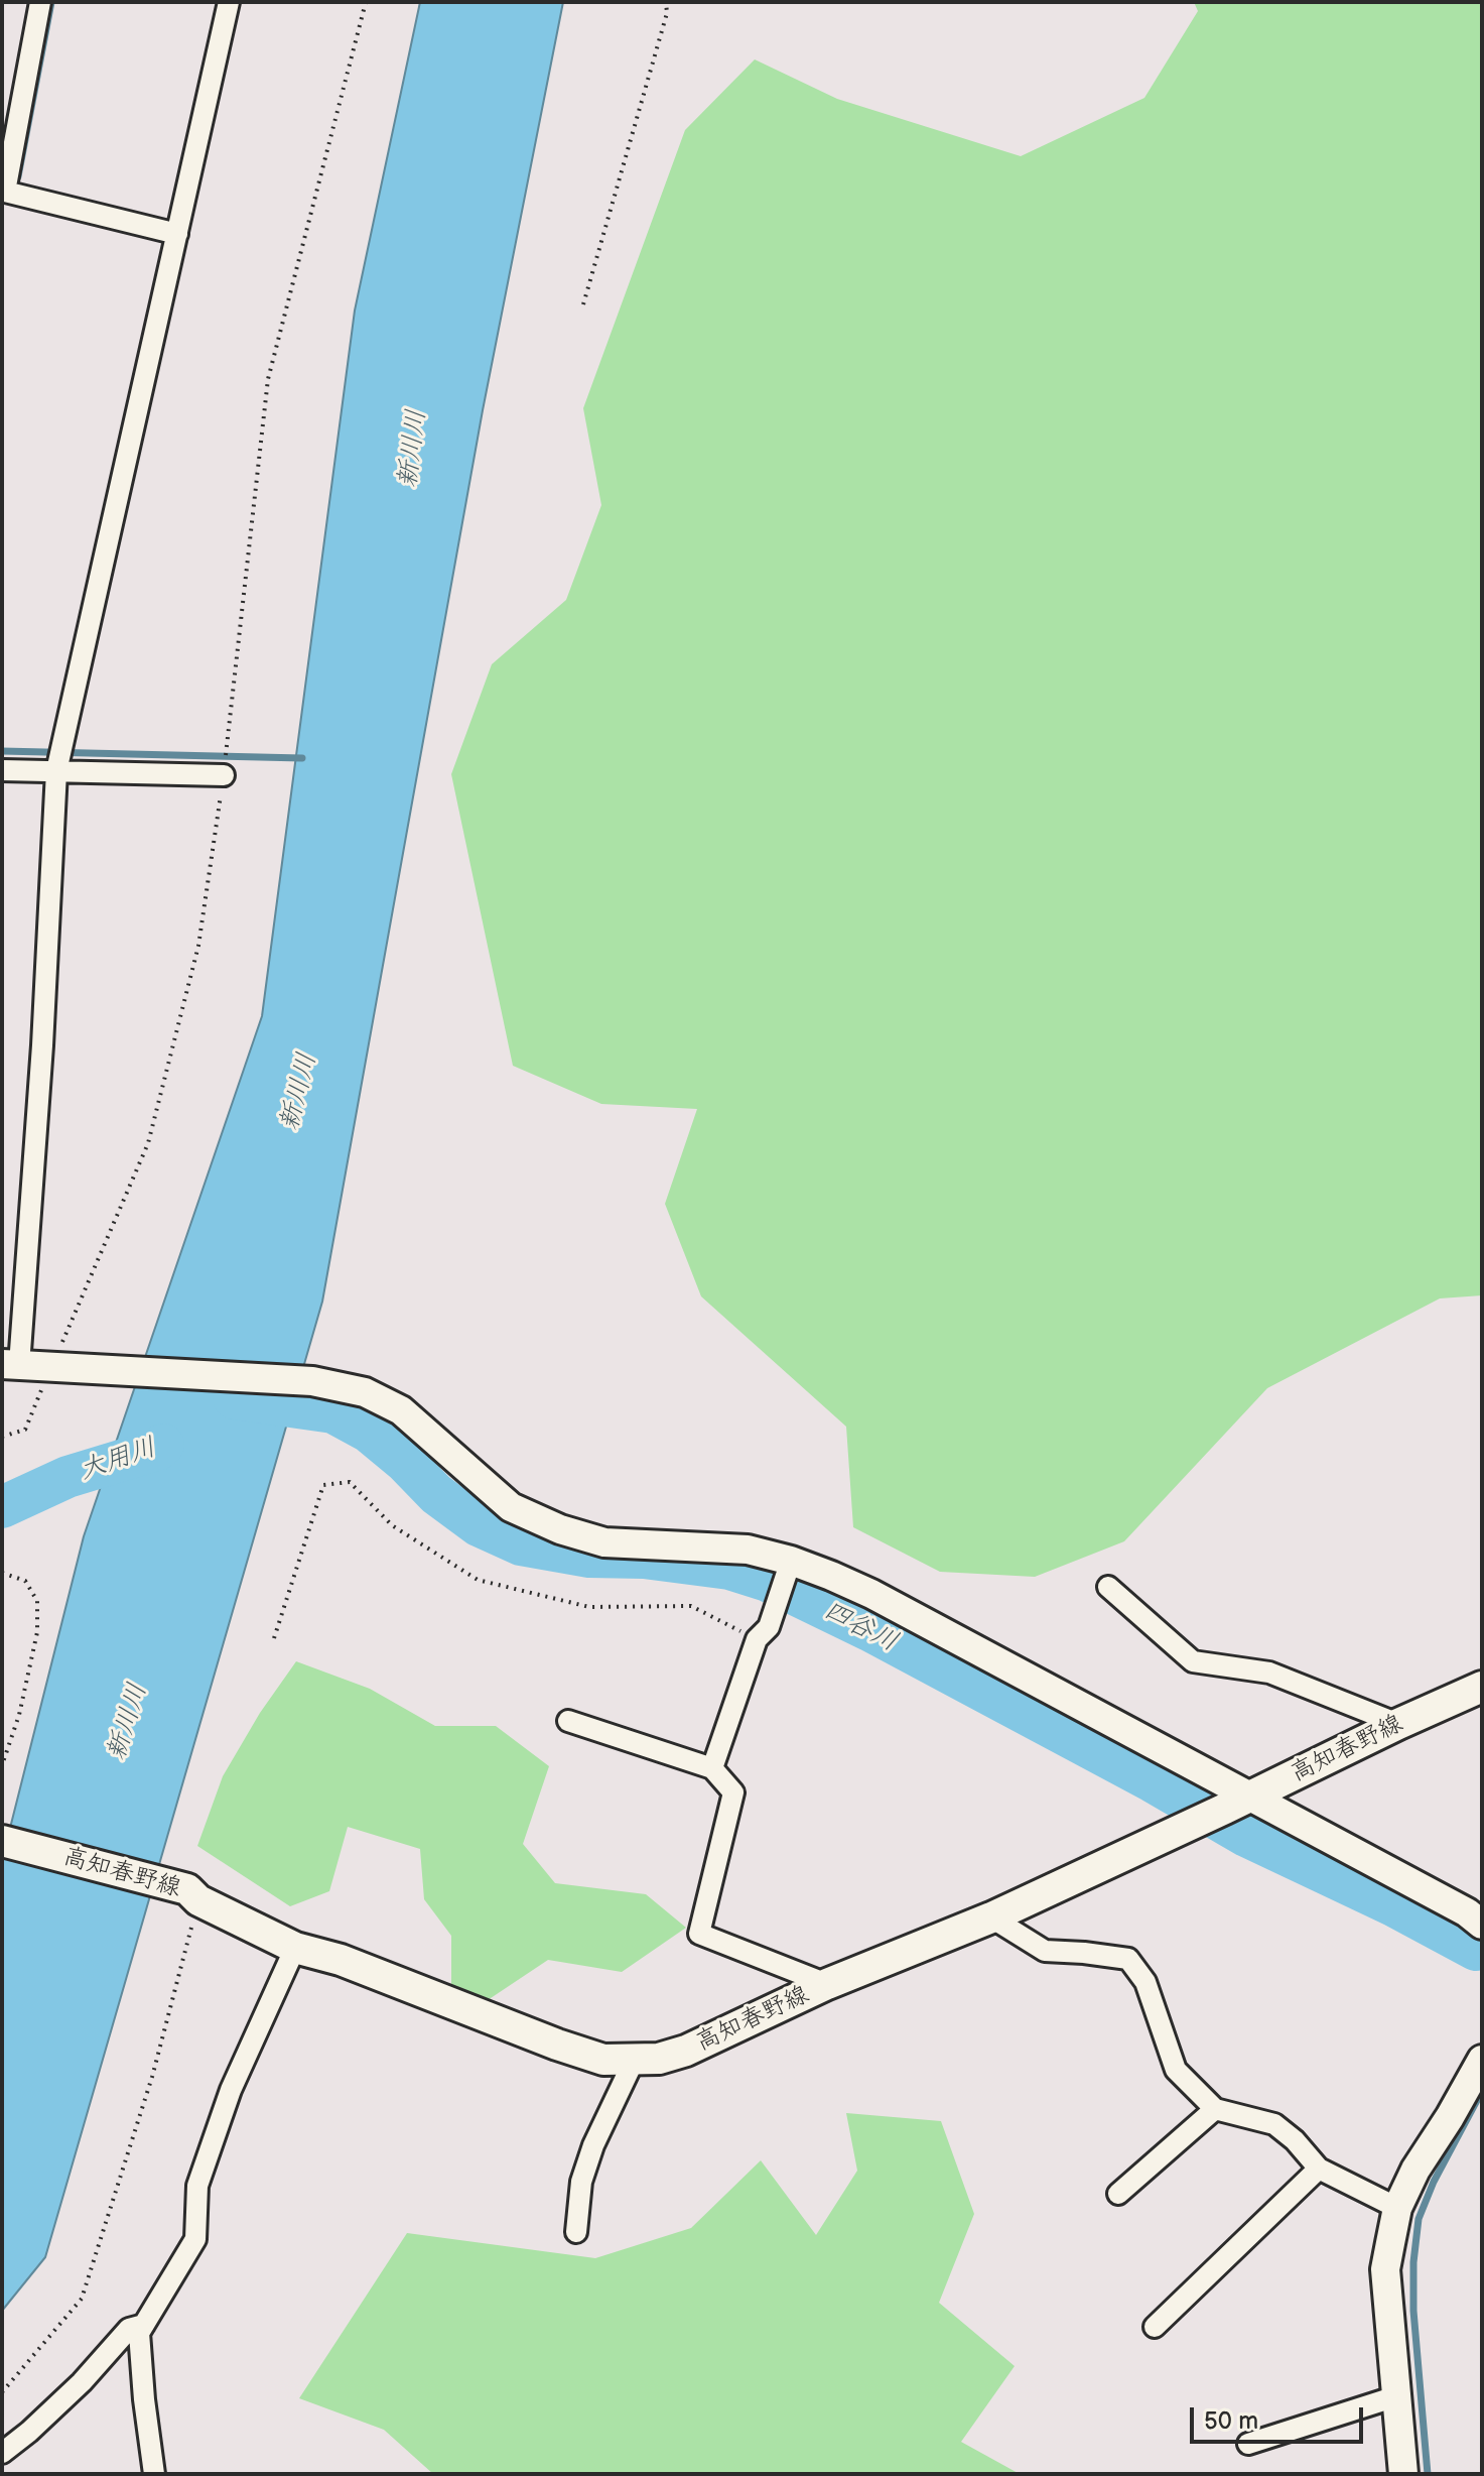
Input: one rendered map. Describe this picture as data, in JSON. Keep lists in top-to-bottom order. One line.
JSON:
{"streets":{"main road":["高知春野線"]},"water":["新川川","大用川","四谷川"],"scale_bar":"50 m"}
